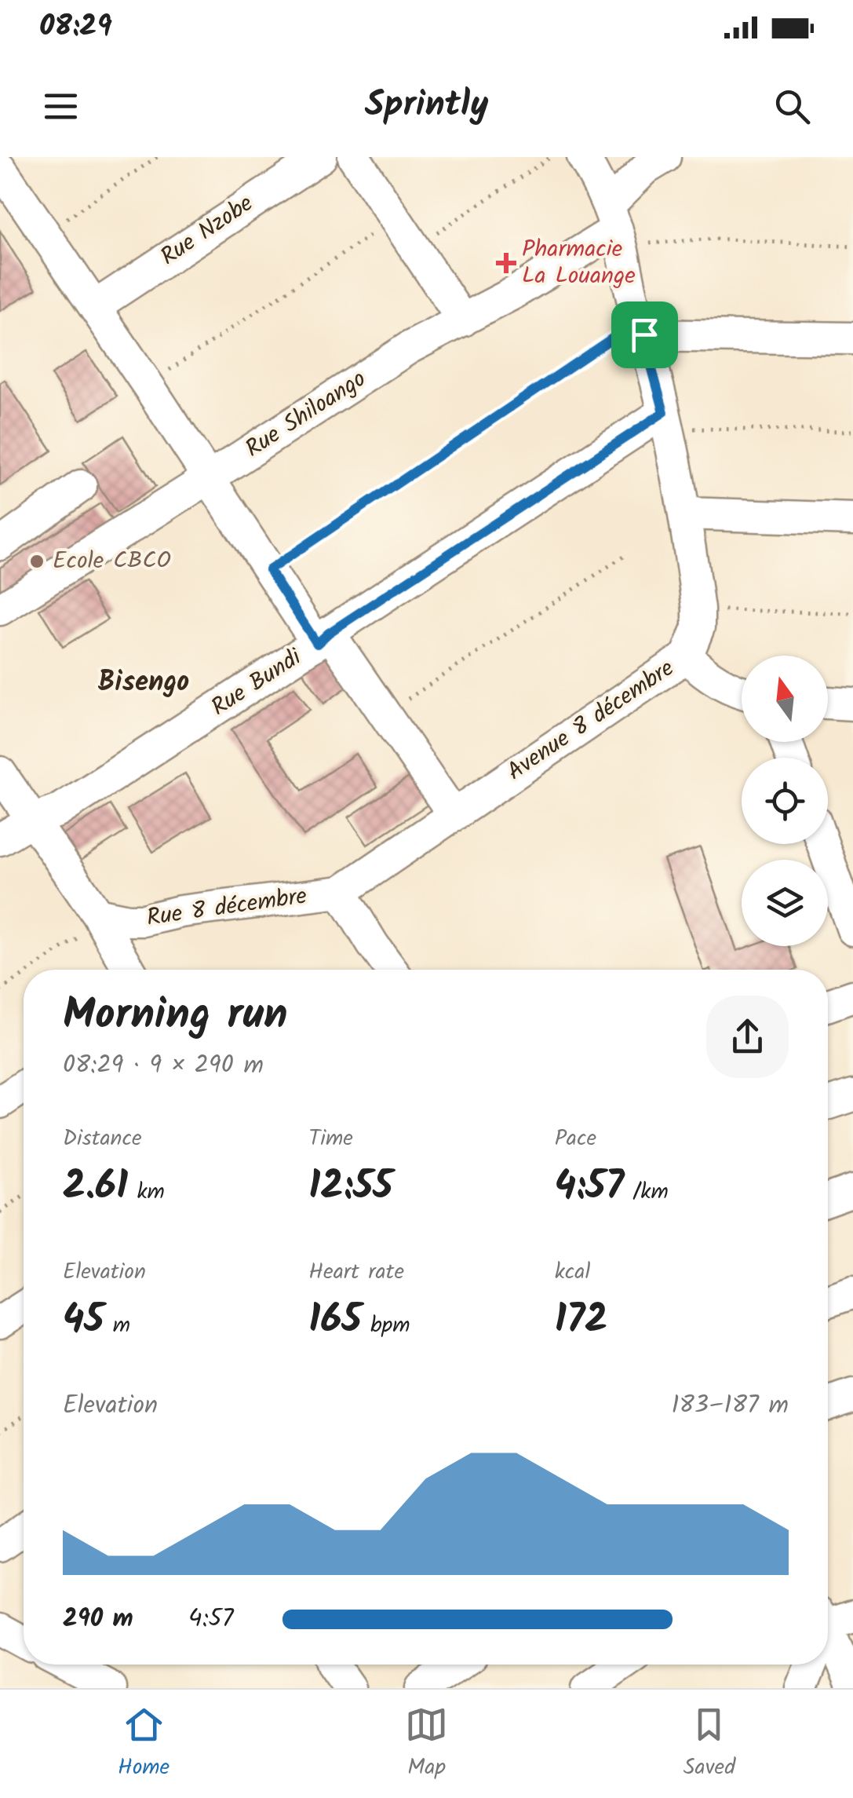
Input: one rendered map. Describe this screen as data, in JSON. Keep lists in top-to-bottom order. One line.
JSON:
{"streets":{"street":["Rue Nzobe","Rue Shiloango","Rue Bundi","Avenue 8 décembre","Rue 8 décembre"]},"crossings":[["Rue Shiloango","Avenue 8 décembre"],["Rue Bundi","Avenue 8 décembre"],["Avenue 8 décembre","Rue 8 décembre"]],"districts":["Bisengo"],"places":{"health":["Pharmacie La Louange"],"other":["Ecole CBCO"]},"north":"top","page":{"status":"08:29","header":"Sprintly","heading":["Morning run","08:29 · 9 × 290 m"],"stats":[["Distance","2.61 km"],["Time","12:55"],["Pace","4:57 /km"],["Elevation","45 m"],["Heart rate","165 bpm"],["kcal","172"]],"chart":["Elevation","183–187 m"],"list":[{"name":"290 m","note":"4:57"}],"tabs":["Home","Map","Saved"]}}
